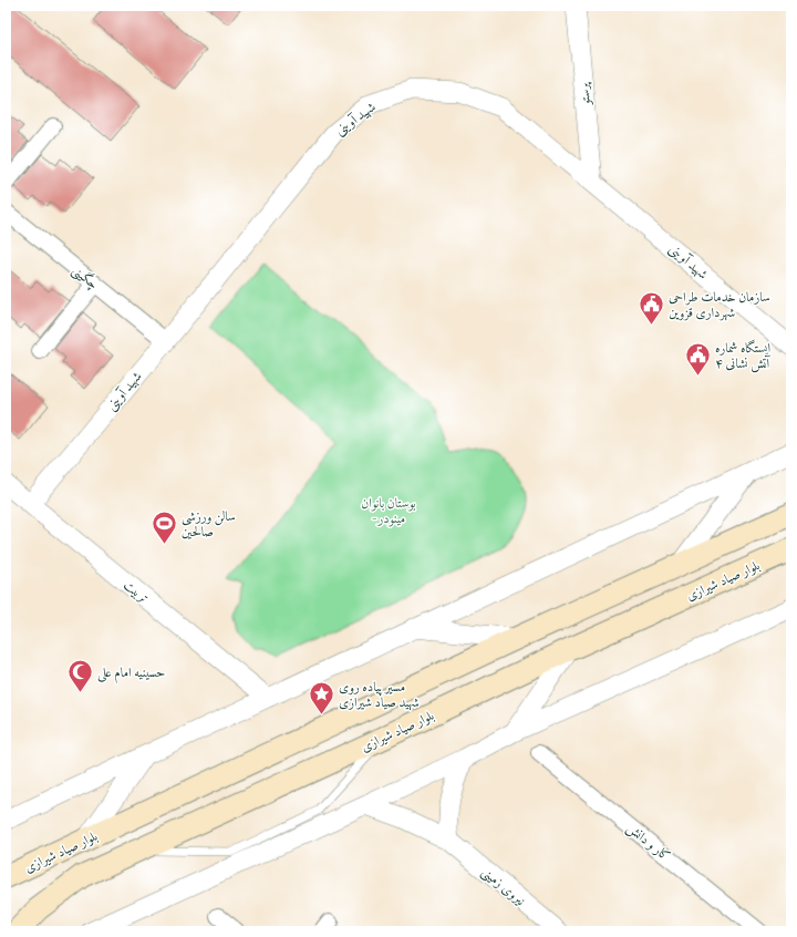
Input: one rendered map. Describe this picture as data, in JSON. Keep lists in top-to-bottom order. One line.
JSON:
{"streets":{"main road":["بلوار صیاد شیرازی"],"street":["پرستو","شهید آوینی","چگینی","تربیت","کار و دانش","نیروی زمینی"]},"crossings":[["پرستو","شهید آوینی"],["شهید آوینی","چگینی"],["شهید آوینی","تربیت"]],"parks":["بوستان بانوان - مینودر"],"places":{"public building":["سازمان خدمات طراحی شهرداری قزوین","ایستگاه شماره ۴ آتش نشانی"],"sports":["سالن ورزشی صالحین"],"mosque":["حسینیه امام علی"],"place":["مسیر پیاده روی شهید صیاد شیرازی"]}}
